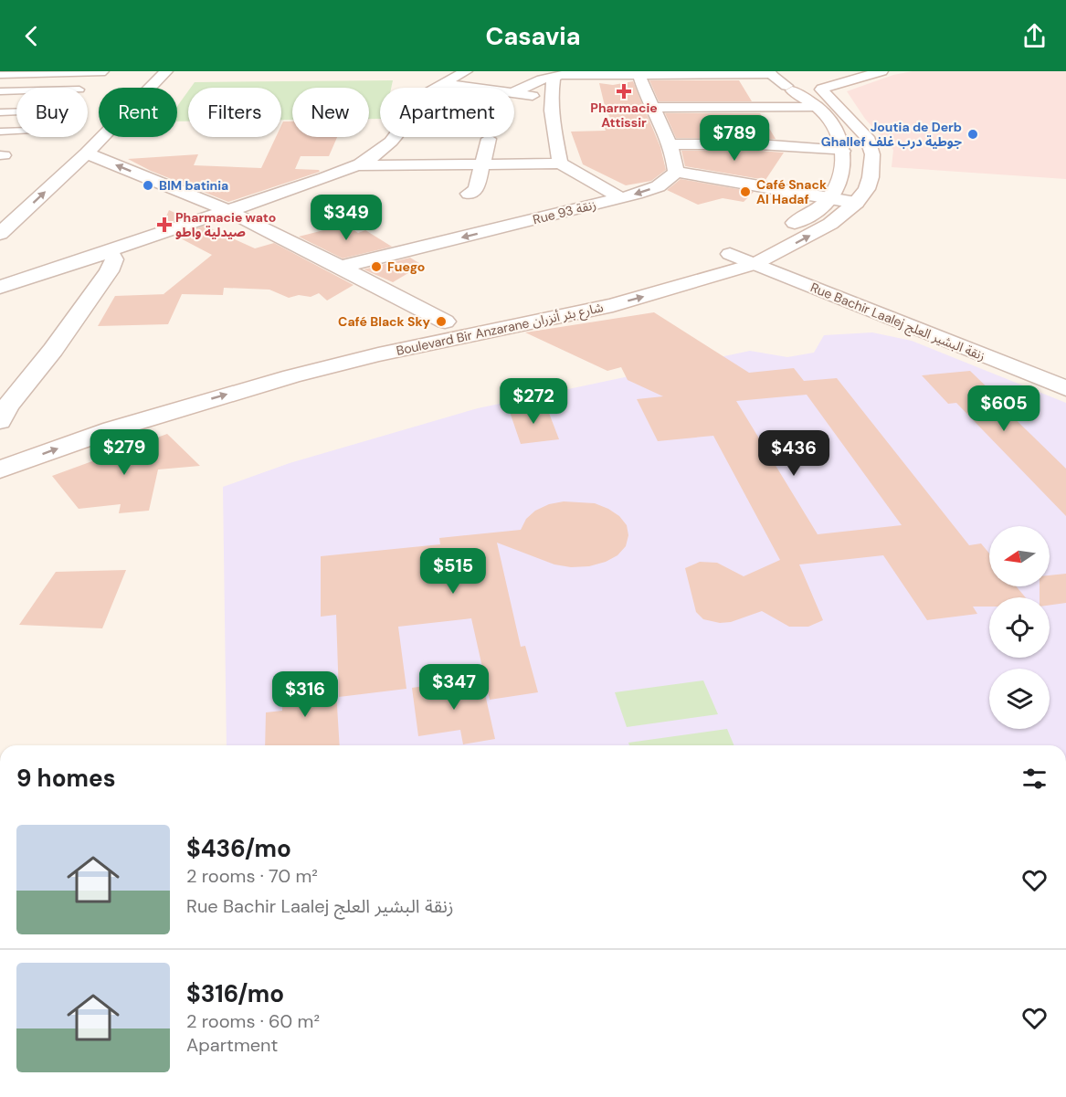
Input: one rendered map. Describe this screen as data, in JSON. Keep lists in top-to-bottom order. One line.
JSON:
{"streets":{"street":["Rue 93 زنقة","Rue Bachir Laalej زنقة البشير العلج","Boulevard Bir Anzarane شارع بئر أنزران"]},"crossings":[["Rue Bachir Laalej زنقة البشير العلج","Boulevard Bir Anzarane شارع بئر أنزران"]],"places":{"health":["Pharmacie Attissir","Pharmacie wato صيدلية واطو"],"other":["Joutia de Derb Ghallef جوطية درب غلف","BIM batinia","Café Snack Al Hadaf","Fuego","Café Black Sky"]},"north":"left","page":{"header":"Casavia","chip":["Buy","Rent","Filters","New","Apartment"],"price":["$789","$349","$272","$605","$279","$436","$515","$347","$316"],"heading":"9 homes","list":[{"name":"$436/mo","note":"2 rooms · 70 m² · Rue Bachir Laalej زنقة البشير العلج"},{"name":"$316/mo","note":"2 rooms · 60 m² · Apartment"}]}}
